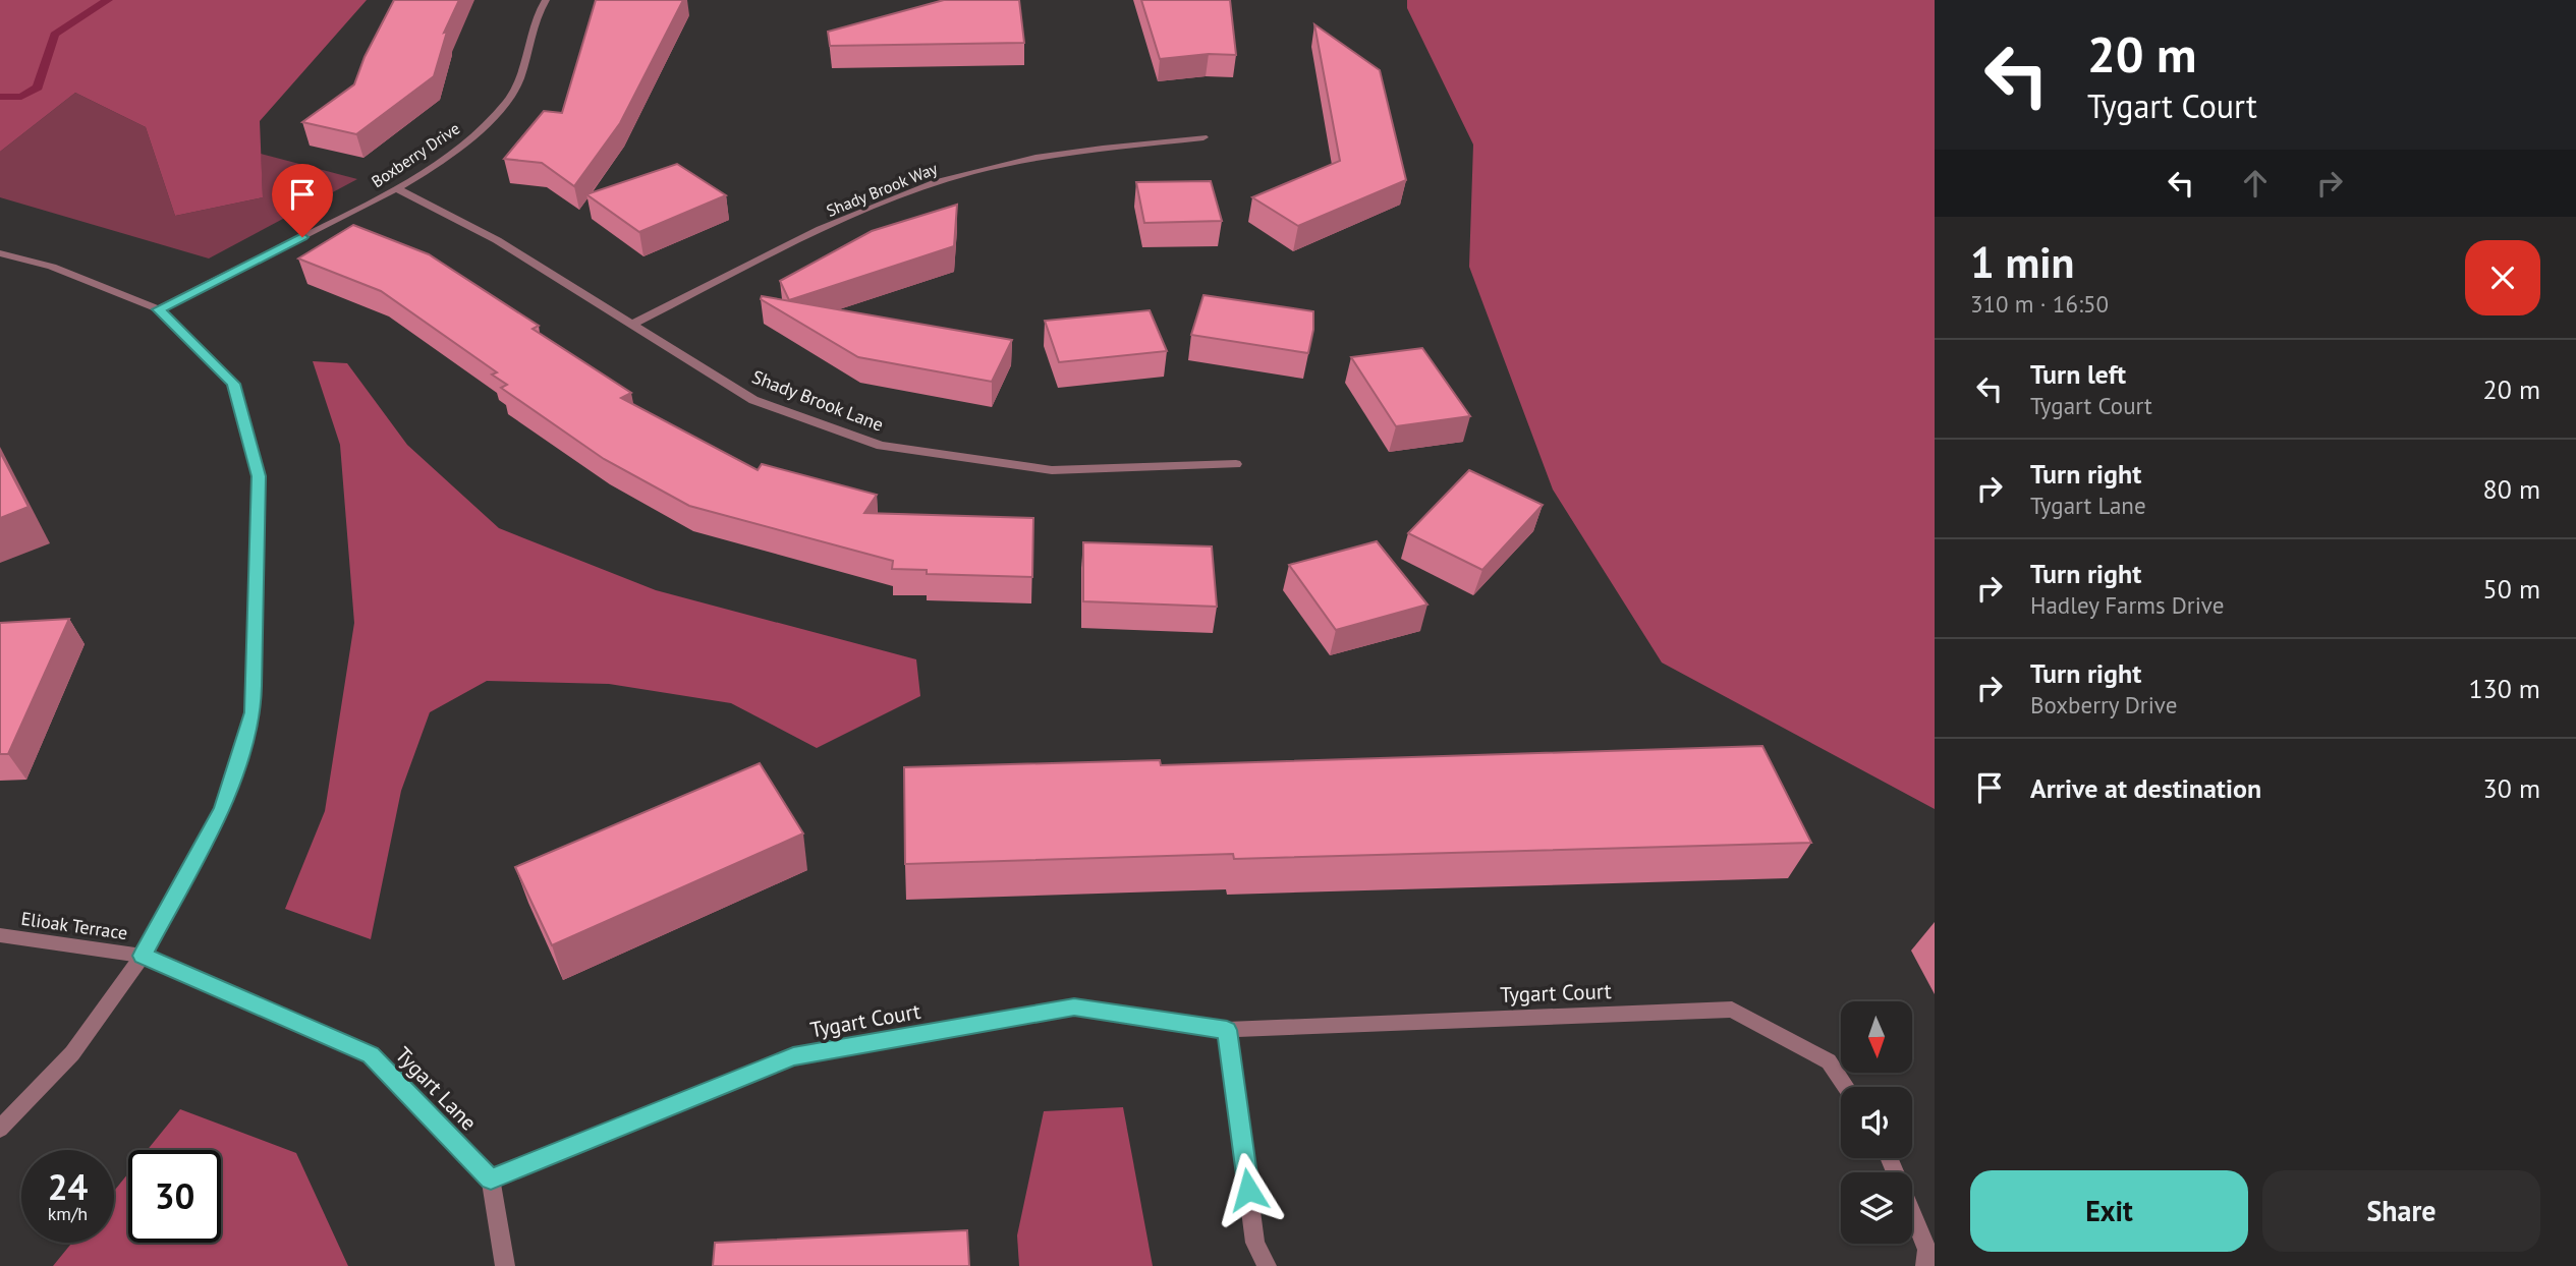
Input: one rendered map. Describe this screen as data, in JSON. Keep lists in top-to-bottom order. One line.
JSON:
{"streets":{"street":["Boxberry Drive","Shady Brook Way","Shady Brook Lane","Elioak Terrace","Tygart Court","Tygart Lane"]},"crossings":[["Boxberry Drive","Shady Brook Lane"],["Shady Brook Way","Shady Brook Lane"],["Elioak Terrace","Tygart Lane"],["Tygart Court","Tygart Lane"]],"north":"bottom","page":{"turn":["20 m","Tygart Court"],"heading":["1 min","310 m · 16:50"],"list":[{"name":"Turn left","note":"Tygart Court","value":"20 m"},{"name":"Turn right","note":"Tygart Lane","value":"80 m"},{"name":"Turn right","note":"Hadley Farms Drive","value":"50 m"},{"name":"Turn right","note":"Boxberry Drive","value":"130 m"},{"name":"Arrive at destination","value":"30 m"}],"speed":"24 km/h","limit":"30","buttons":["Exit","Share"]}}
